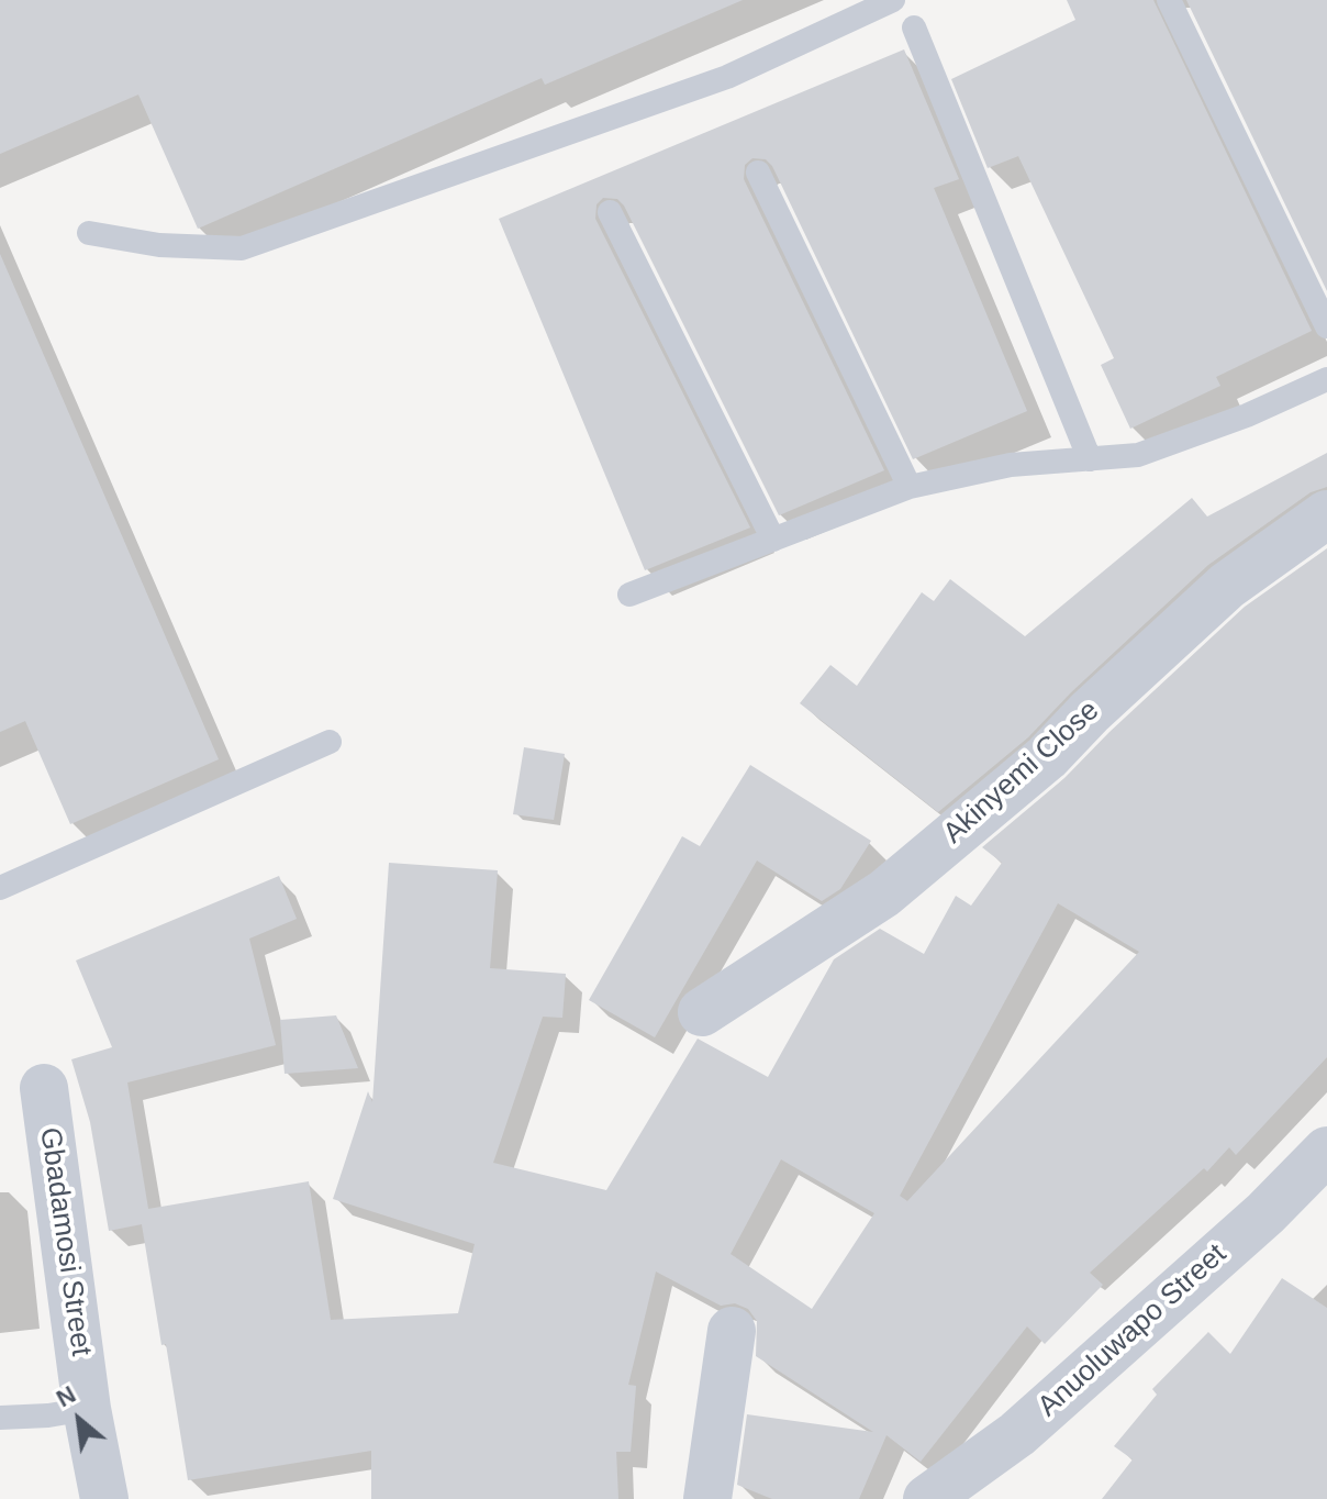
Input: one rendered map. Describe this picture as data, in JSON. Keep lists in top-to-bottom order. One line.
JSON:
{"streets":{"street":["Akinyemi Close","Gbadamosi Street","Anuoluwapo Street"]},"north":"top left"}
